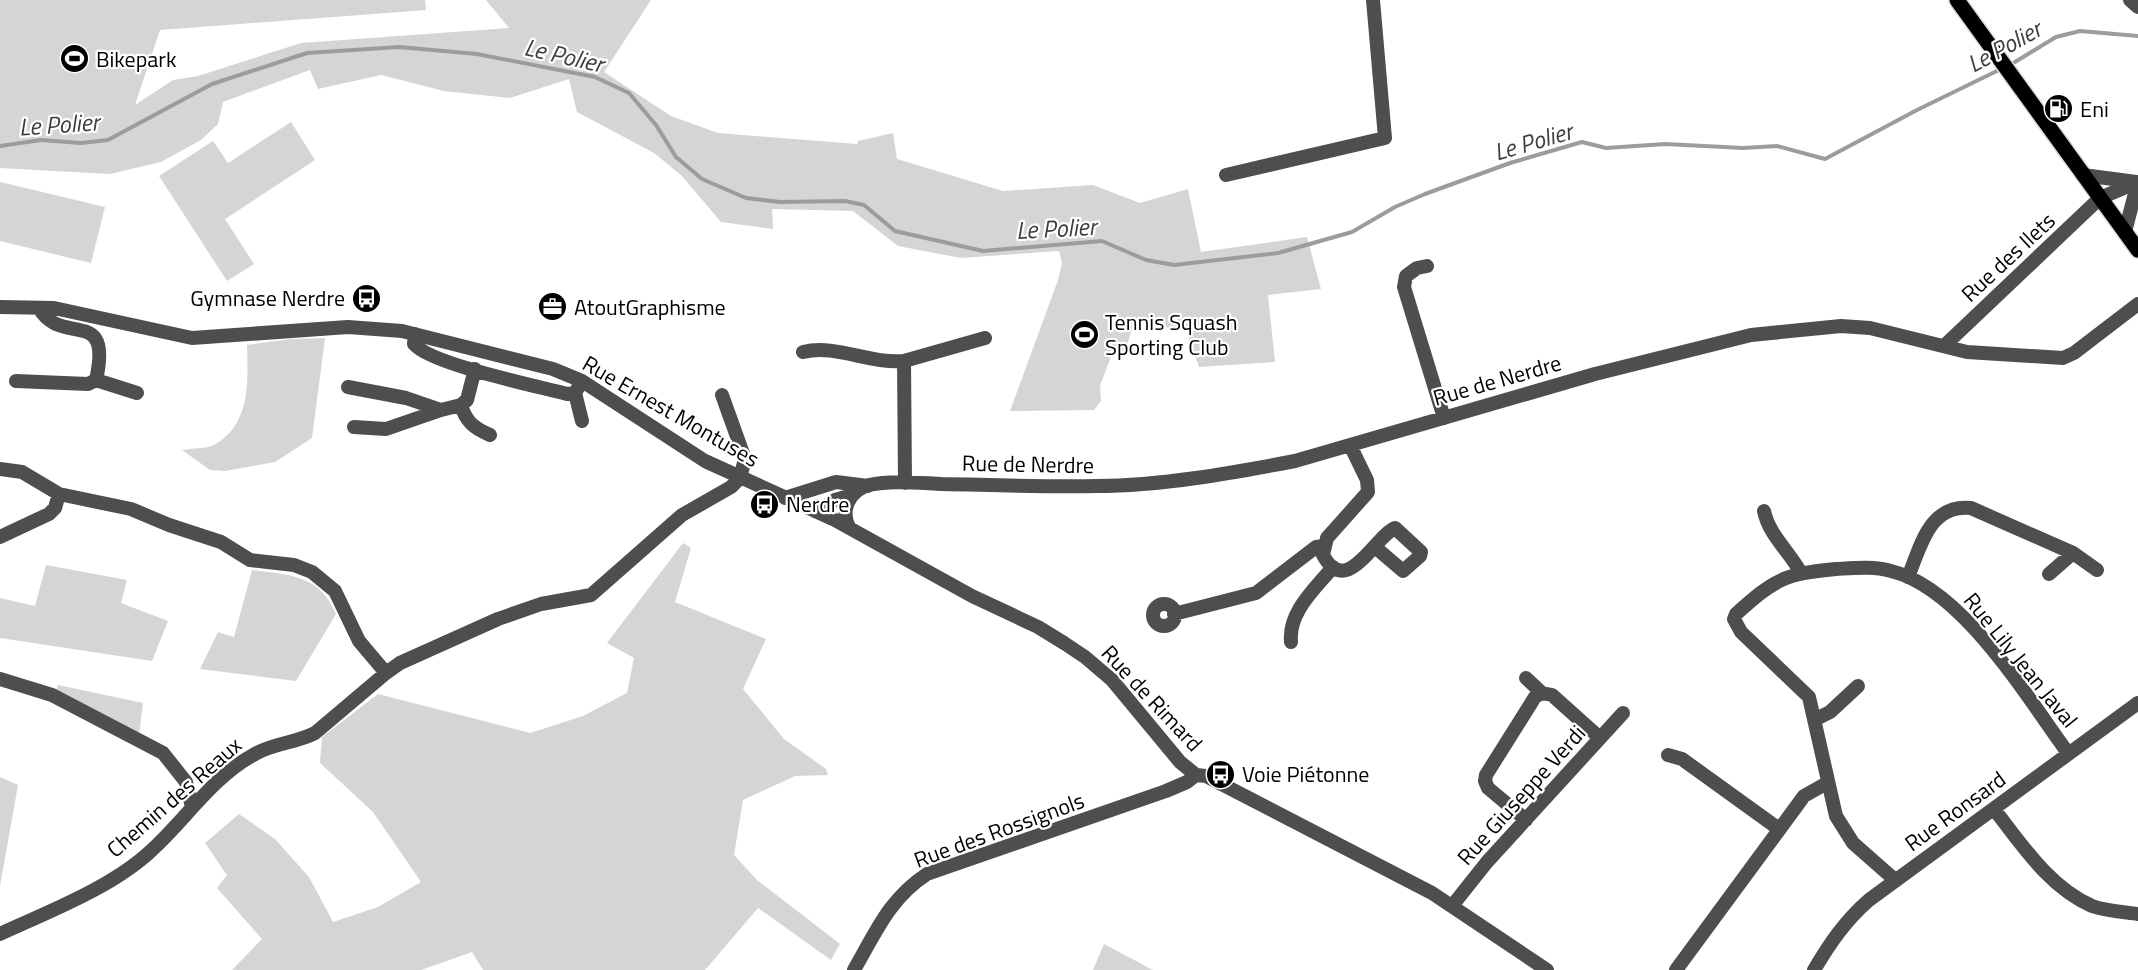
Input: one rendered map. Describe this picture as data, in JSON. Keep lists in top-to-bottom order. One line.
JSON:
{"streets":{"street":["Rue des Ilets","Rue de Nerdre","Rue Ernest Montuses","Rue Lily Jean Javal","Rue de Rimard","Rue Giuseppe Verdi","Chemin des Reaux","Rue Ronsard","Rue des Rossignols"]},"crossings":[["Rue des Ilets","Rue de Nerdre"],["Rue de Nerdre","Rue Ernest Montuses"],["Rue de Nerdre","Rue de Rimard"],["Rue Ernest Montuses","Rue de Rimard"],["Rue Lily Jean Javal","Rue Ronsard"],["Rue de Rimard","Rue Giuseppe Verdi"],["Rue de Rimard","Rue des Rossignols"]],"water":["Le Polier"],"places":{"sports":["Bikepark","Tennis Squash Sporting Club"],"fuel station":["Eni"],"bus stop":["Gymnase Nerdre","Nerdre","Voie Piétonne"],"office":["AtoutGraphisme"]}}
